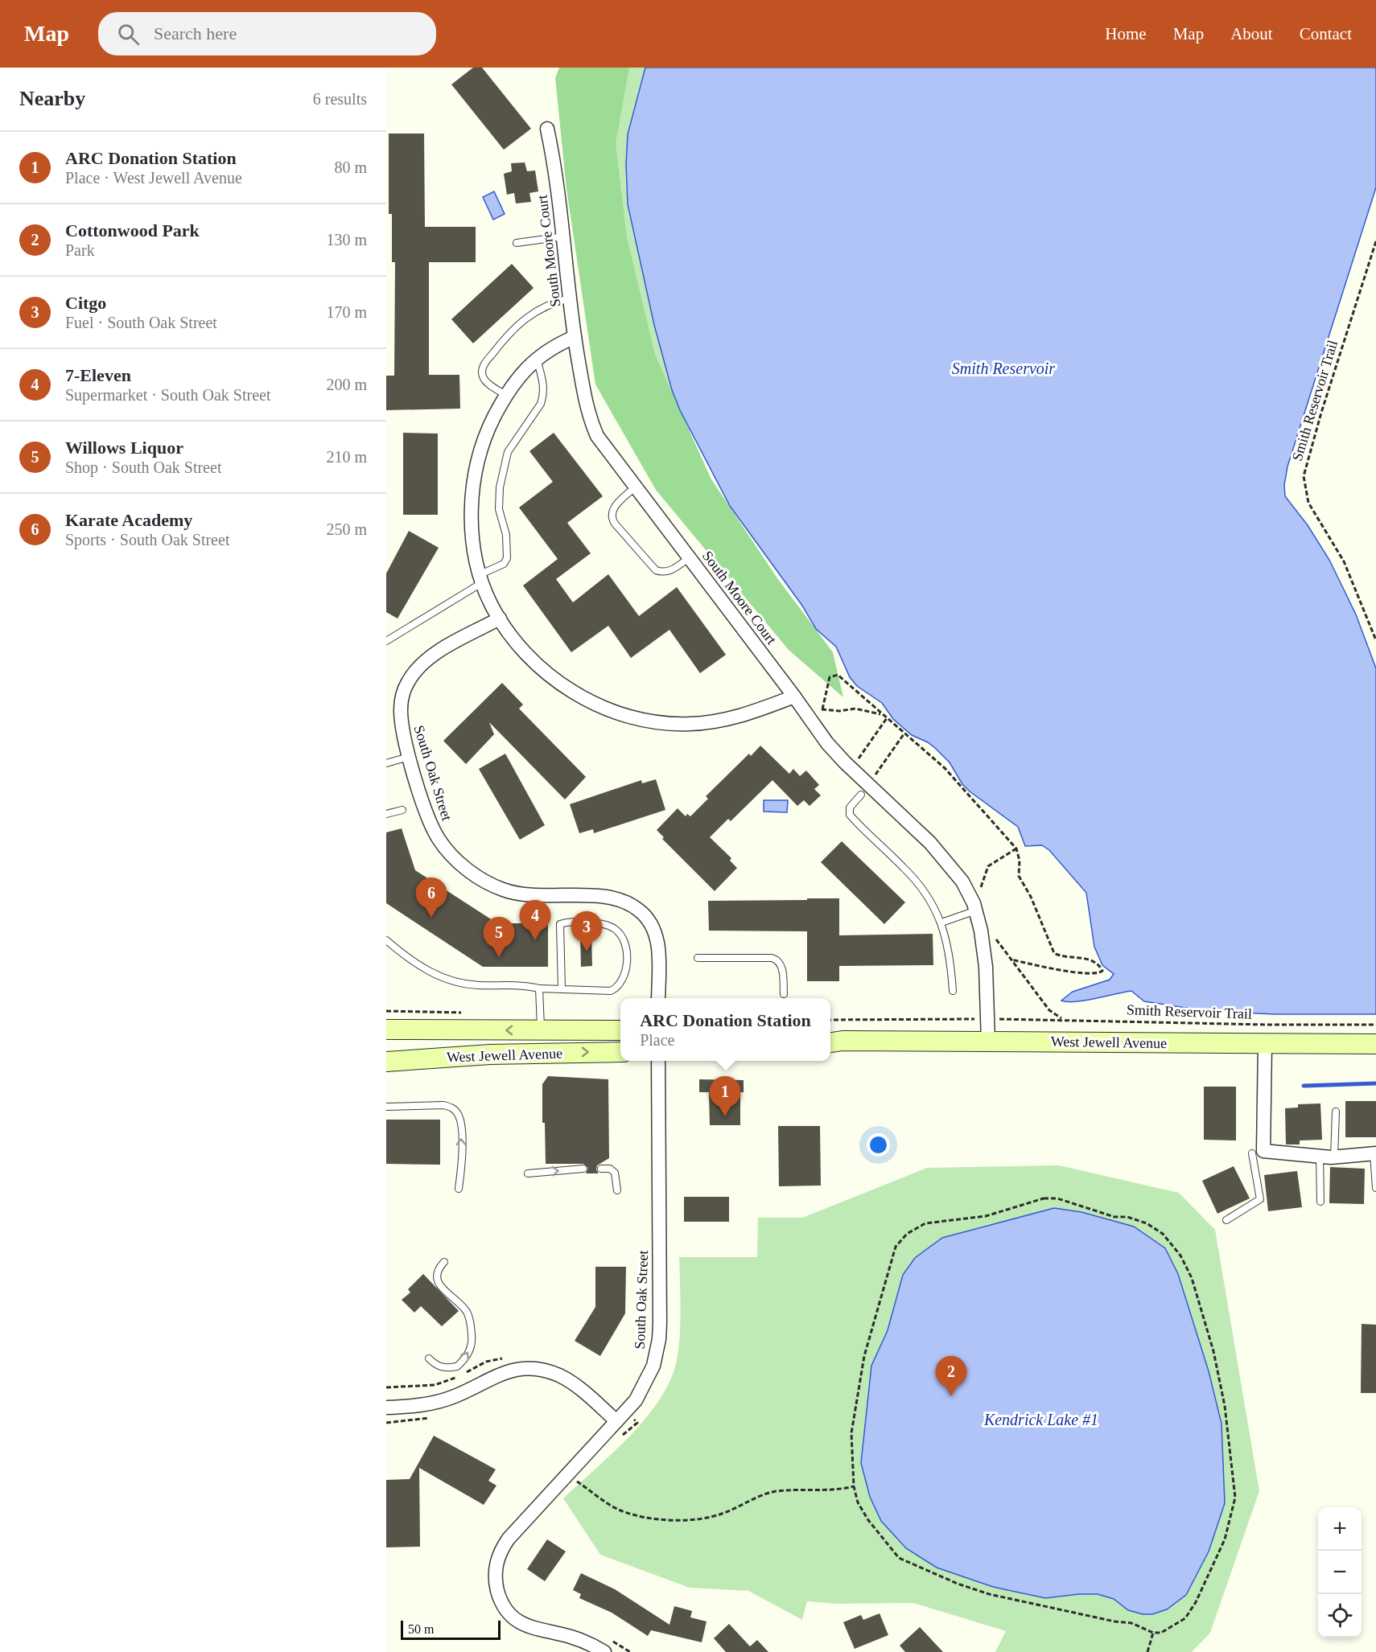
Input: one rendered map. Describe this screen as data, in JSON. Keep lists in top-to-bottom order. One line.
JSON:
{"streets":{"main road":["West Jewell Avenue"],"street":["South Moore Court","South Oak Street"],"path":["Smith Reservoir Trail"]},"crossings":[["South Moore Court","West Jewell Avenue"]],"water":["Smith Reservoir","Kendrick Lake #1"],"scale_bar":"50 m","page":{"header":"Map","search":"Search here","nav":["Home","Map","About","Contact"],"heading":["Nearby","6 results"],"list":[{"mark":"1","name":"ARC Donation Station","note":"Place · West Jewell Avenue","value":"80 m"},{"mark":"2","name":"Cottonwood Park","note":"Park","value":"130 m"},{"mark":"3","name":"Citgo","note":"Fuel · South Oak Street","value":"170 m"},{"mark":"4","name":"7-Eleven","note":"Supermarket · South Oak Street","value":"200 m"},{"mark":"5","name":"Willows Liquor","note":"Shop · South Oak Street","value":"210 m"},{"mark":"6","name":"Karate Academy","note":"Sports · South Oak Street","value":"250 m"}],"pins":["6","4","3","5","1","2"],"popup":["ARC Donation Station","Place"],"map_buttons":["+","−"],"scale":"50 m"}}
